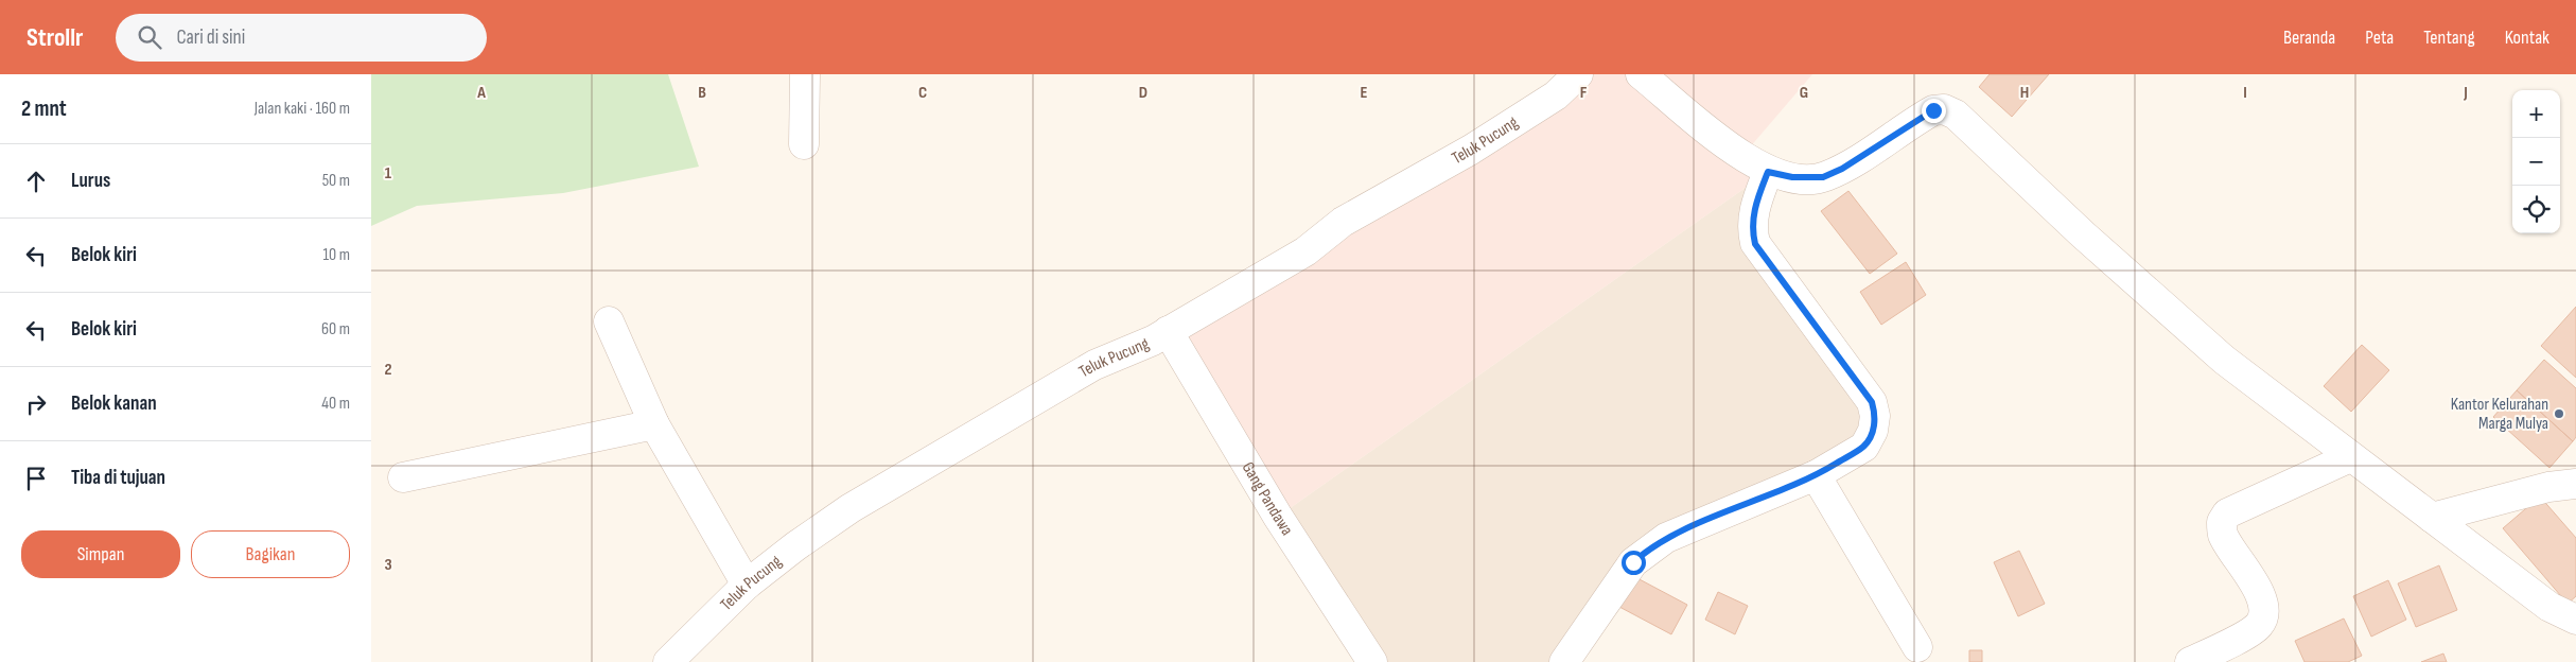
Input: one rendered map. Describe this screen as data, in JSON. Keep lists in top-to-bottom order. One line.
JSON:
{"streets":{"street":["Teluk Pucung","Gang Pandawa"]},"crossings":[["Teluk Pucung","Gang Pandawa"]],"places":["Kantor Kelurahan Marga Mulya"],"page":{"header":"Strollr","search":"Cari di sini","nav":["Beranda","Peta","Tentang","Kontak"],"heading":["2 mnt","Jalan kaki · 160 m"],"map_buttons":["+","−"],"list":[["Lurus","50 m"],["Belok kiri","10 m"],["Belok kiri","60 m"],["Belok kanan","40 m"],"Tiba di tujuan"],"buttons":["Simpan","Bagikan"]},"grid":{"columns":["A","B","C","D","E","F","G","H","I","J"],"rows":["1","2","3"]}}
